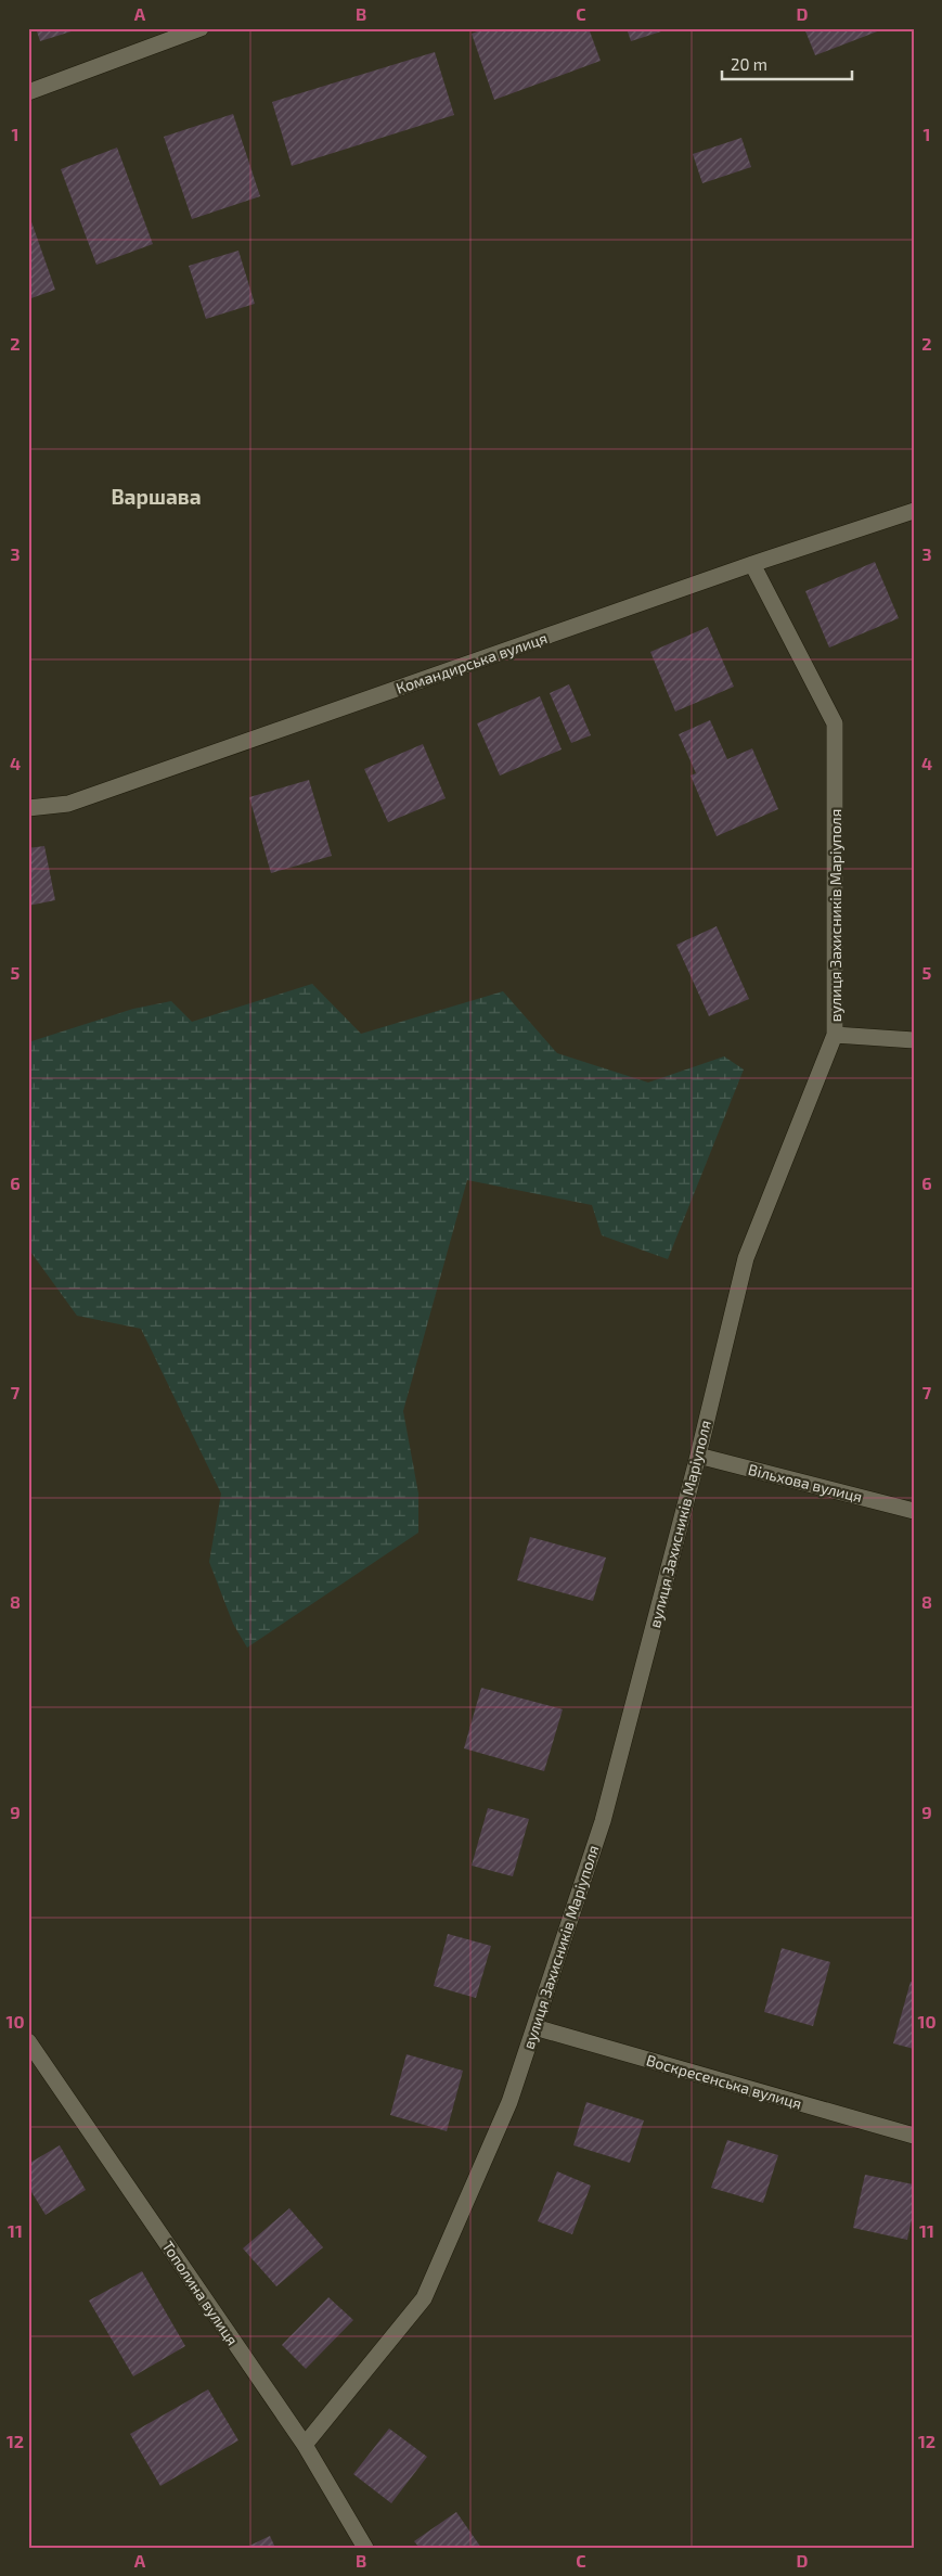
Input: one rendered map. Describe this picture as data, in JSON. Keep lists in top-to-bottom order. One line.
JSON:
{"streets":{"street":["Командирська вулиця","вулиця Захисників Маріуполя","Вільхова вулиця","Воскресенська вулиця","Тополина вулиця"]},"crossings":[["Командирська вулиця","вулиця Захисників Маріуполя"],["вулиця Захисників Маріуполя","Вільхова вулиця"],["вулиця Захисників Маріуполя","Воскресенська вулиця"],["вулиця Захисників Маріуполя","Тополина вулиця"]],"districts":["Варшава"],"scale_bar":"20 m","grid":{"columns":["A","B","C","D"],"rows":["1","2","3","4","5","6","7","8","9","10","11","12"]}}
